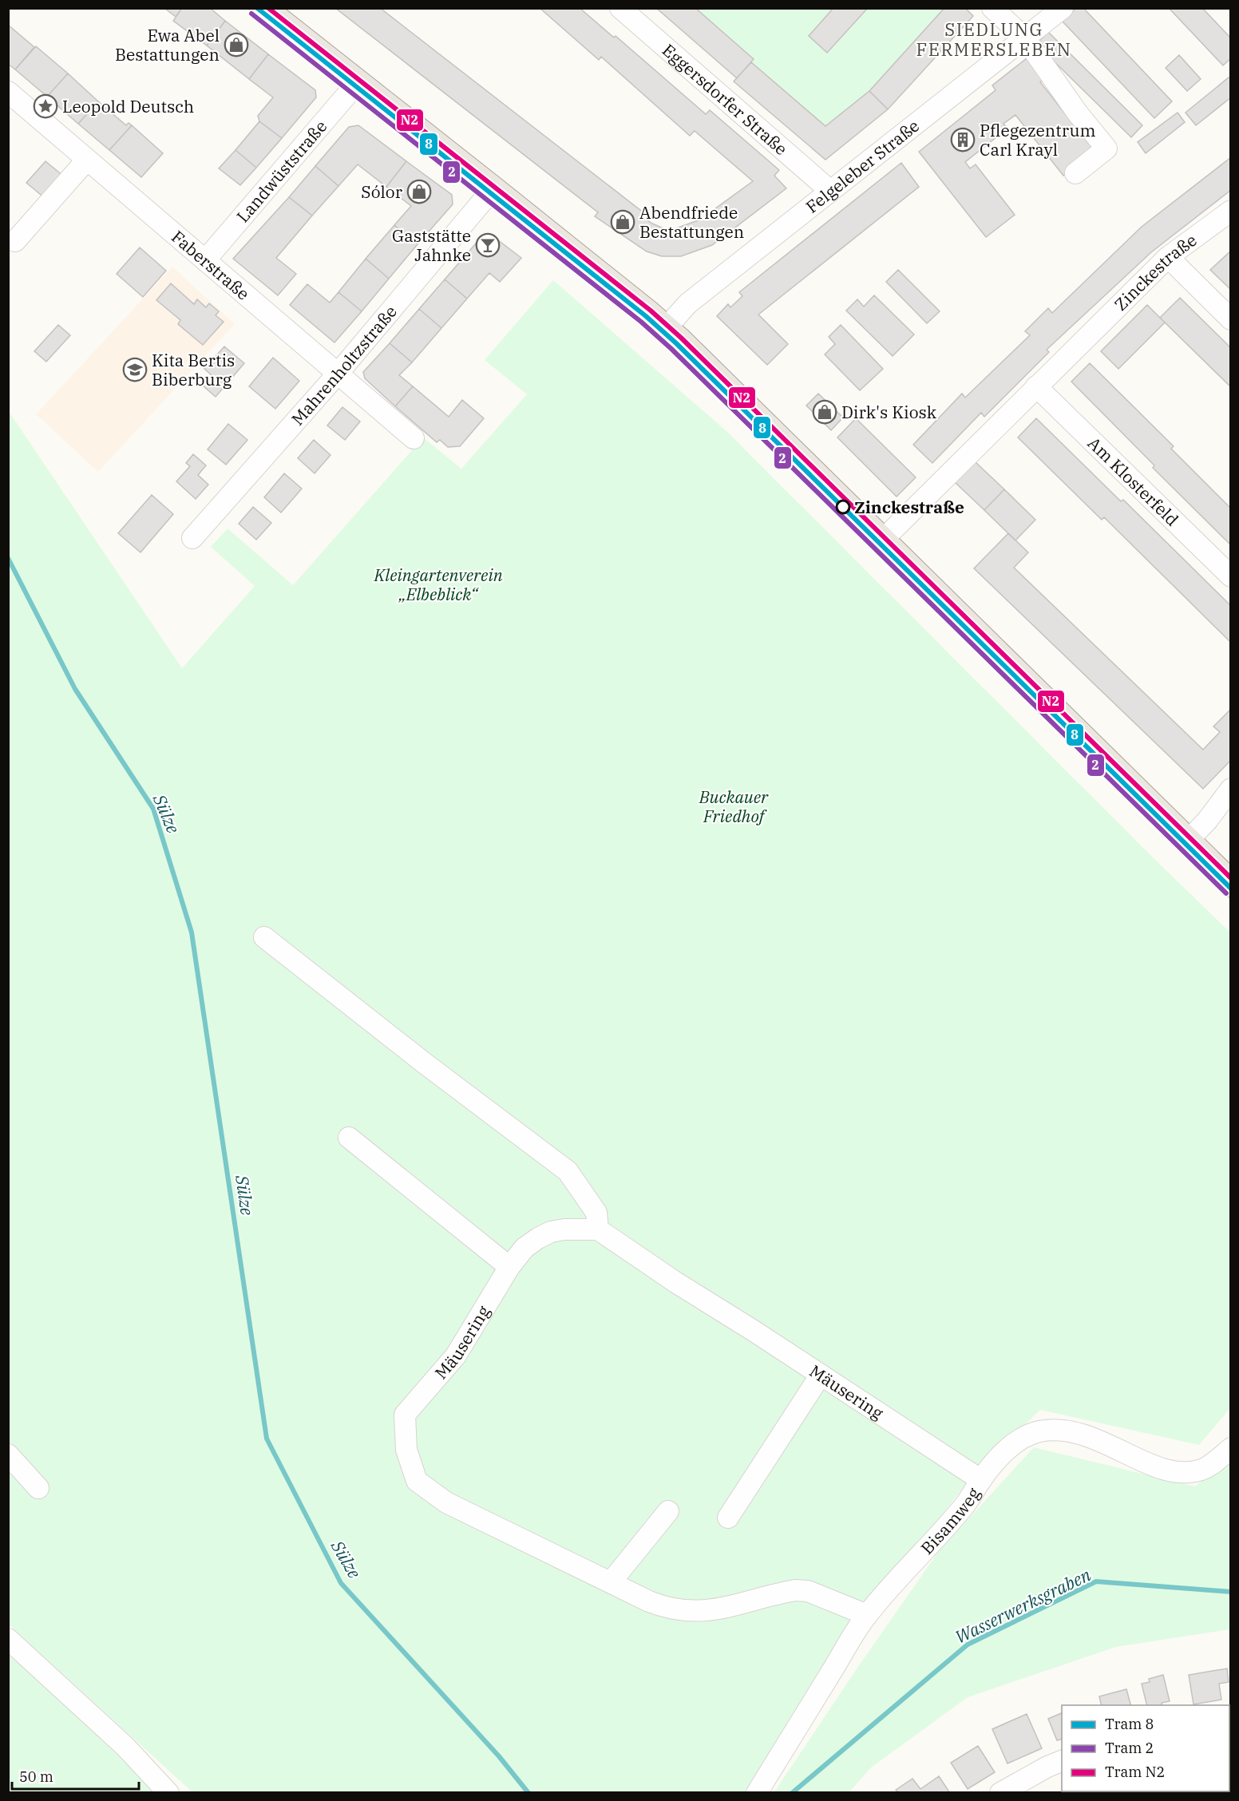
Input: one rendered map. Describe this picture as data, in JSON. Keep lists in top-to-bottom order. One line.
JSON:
{"streets":{"street":["Eggersdorfer Straße","Felgeleber Straße","Landwüststraße","Faberstraße","Zinckestraße","Mahrenholtzstraße","Am Klosterfeld","Mäusering","Bisamweg"]},"crossings":[["Eggersdorfer Straße","Felgeleber Straße"],["Landwüststraße","Faberstraße"],["Faberstraße","Mahrenholtzstraße"],["Zinckestraße","Am Klosterfeld"],["Mäusering","Bisamweg"]],"districts":["SIEDLUNG FERMERSLEBEN"],"water":["Sülze","Wasserwerksgraben"],"parks":["Kleingartenverein „Elbeblick“","Buckauer Friedhof"],"places":{"shop":["Ewa Abel Bestattungen","Sólor","Abendfriede Bestattungen","Dirk's Kiosk"],"place":["Leopold Deutsch"],"building":["Pflegezentrum Carl Krayl"],"bar":["Gaststätte Jahnke"],"school or university":["Kita Bertis Biberburg"],"other":["Zinckestraße"]},"lines":["tram line 8","tram line N2","tram line 2"],"legend":["Tram 8","Tram 2","Tram N2"],"scale_bar":"50 m"}
